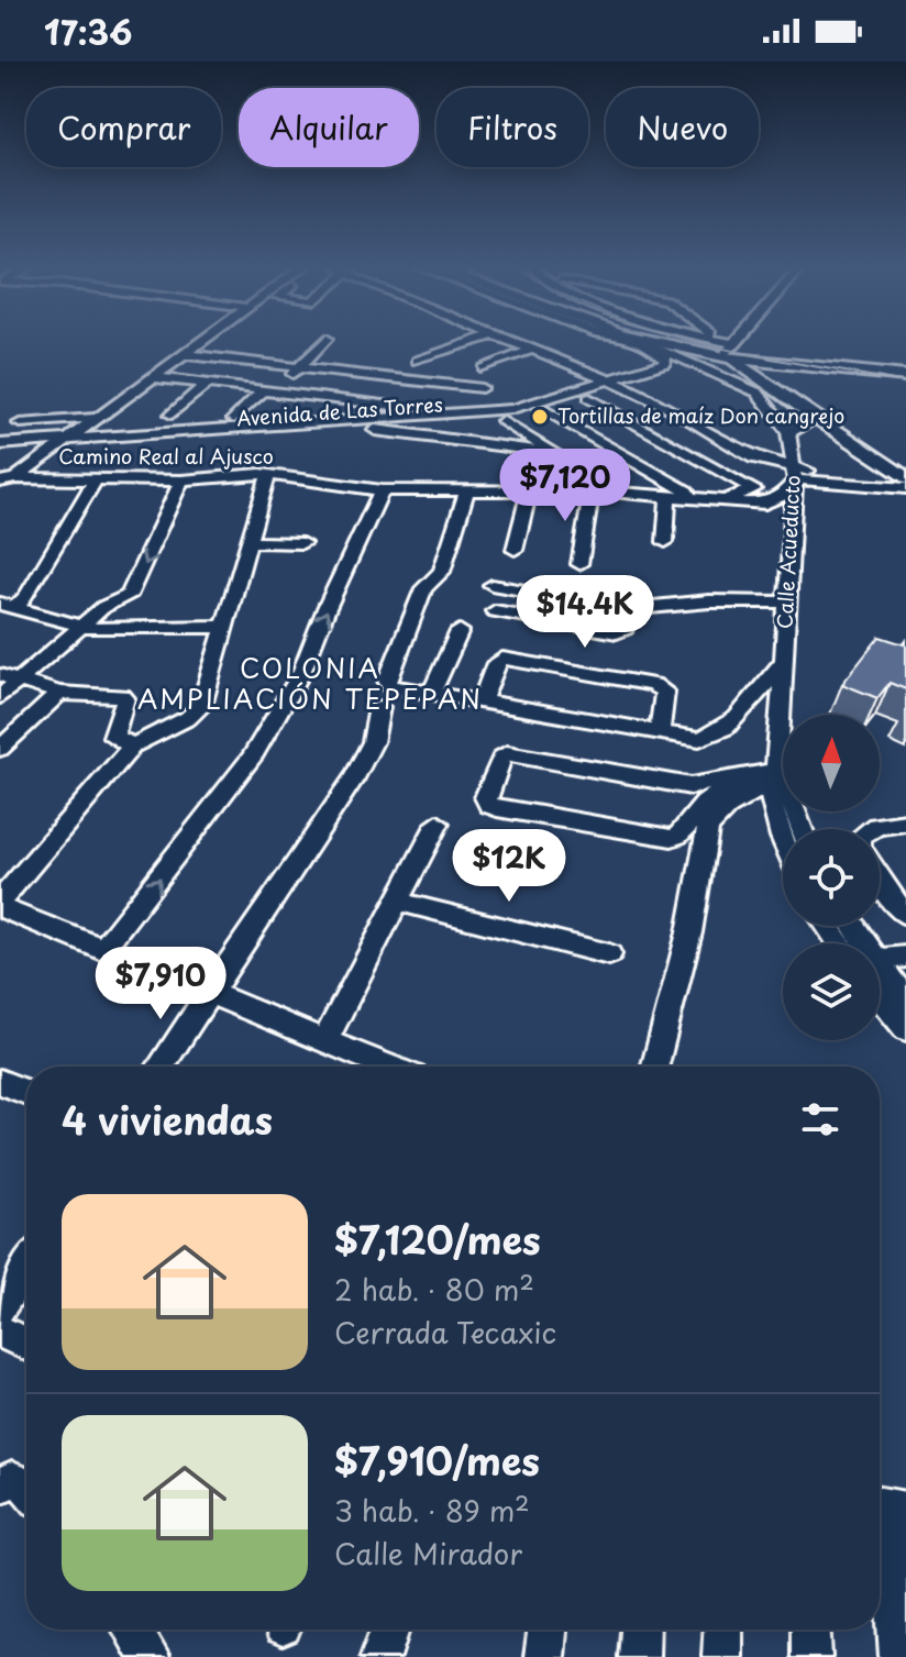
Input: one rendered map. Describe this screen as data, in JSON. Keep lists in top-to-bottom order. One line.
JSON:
{"streets":{"street":["Avenida de Las Torres","Camino Real al Ajusco","Calle Acueducto"]},"crossings":[["Avenida de Las Torres","Calle Acueducto"]],"districts":["COLONIA AMPLIACIÓN TEPEPAN"],"places":["Tortillas de maíz Don cangrejo"],"north":"top","page":{"status":"17:36","chip":["Comprar","Alquilar","Filtros","Nuevo"],"price":["$7,120","$14.4K","$12K","$7,910"],"heading":"4 viviendas","list":[{"name":"$7,120/mes","note":"2 hab. · 80 m² · Cerrada Tecaxic"},{"name":"$7,910/mes","note":"3 hab. · 89 m² · Calle Mirador"}]}}
